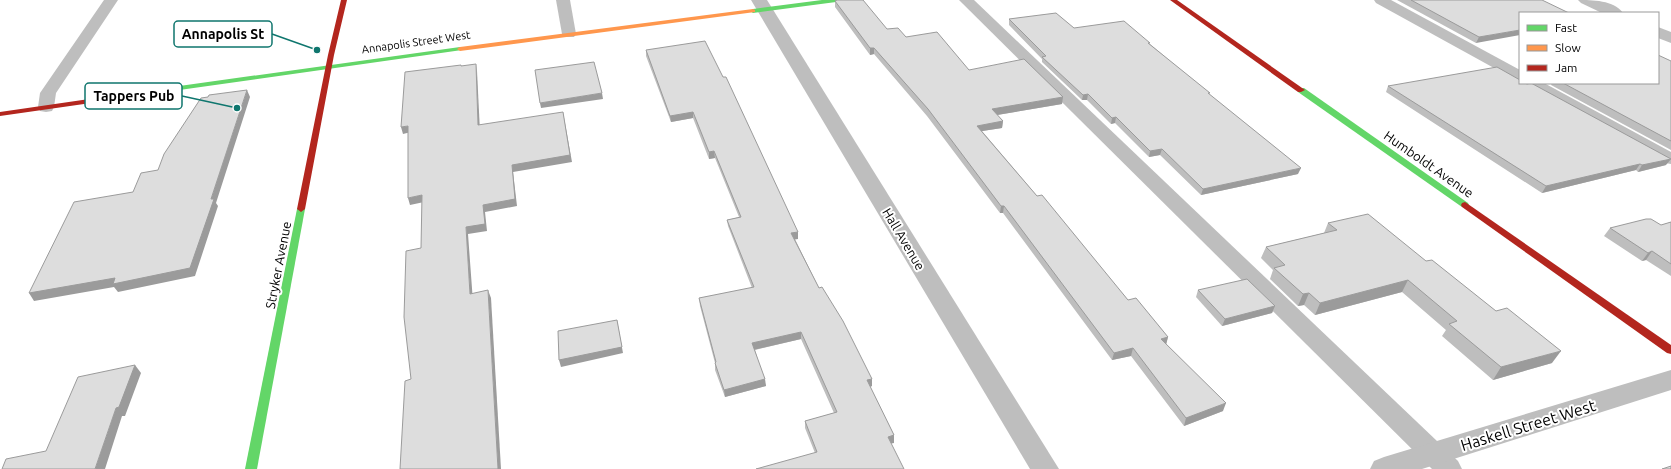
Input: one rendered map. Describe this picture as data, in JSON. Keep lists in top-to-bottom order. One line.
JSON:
{"streets":{"street":["Annapolis Street West","Humboldt Avenue","Hall Avenue","Stryker Avenue","Haskell Street West"]},"crossings":[["Annapolis Street West","Hall Avenue"],["Annapolis Street West","Stryker Avenue"]],"places":["Annapolis St","Tappers Pub"],"legend":["Fast","Slow","Jam"]}
